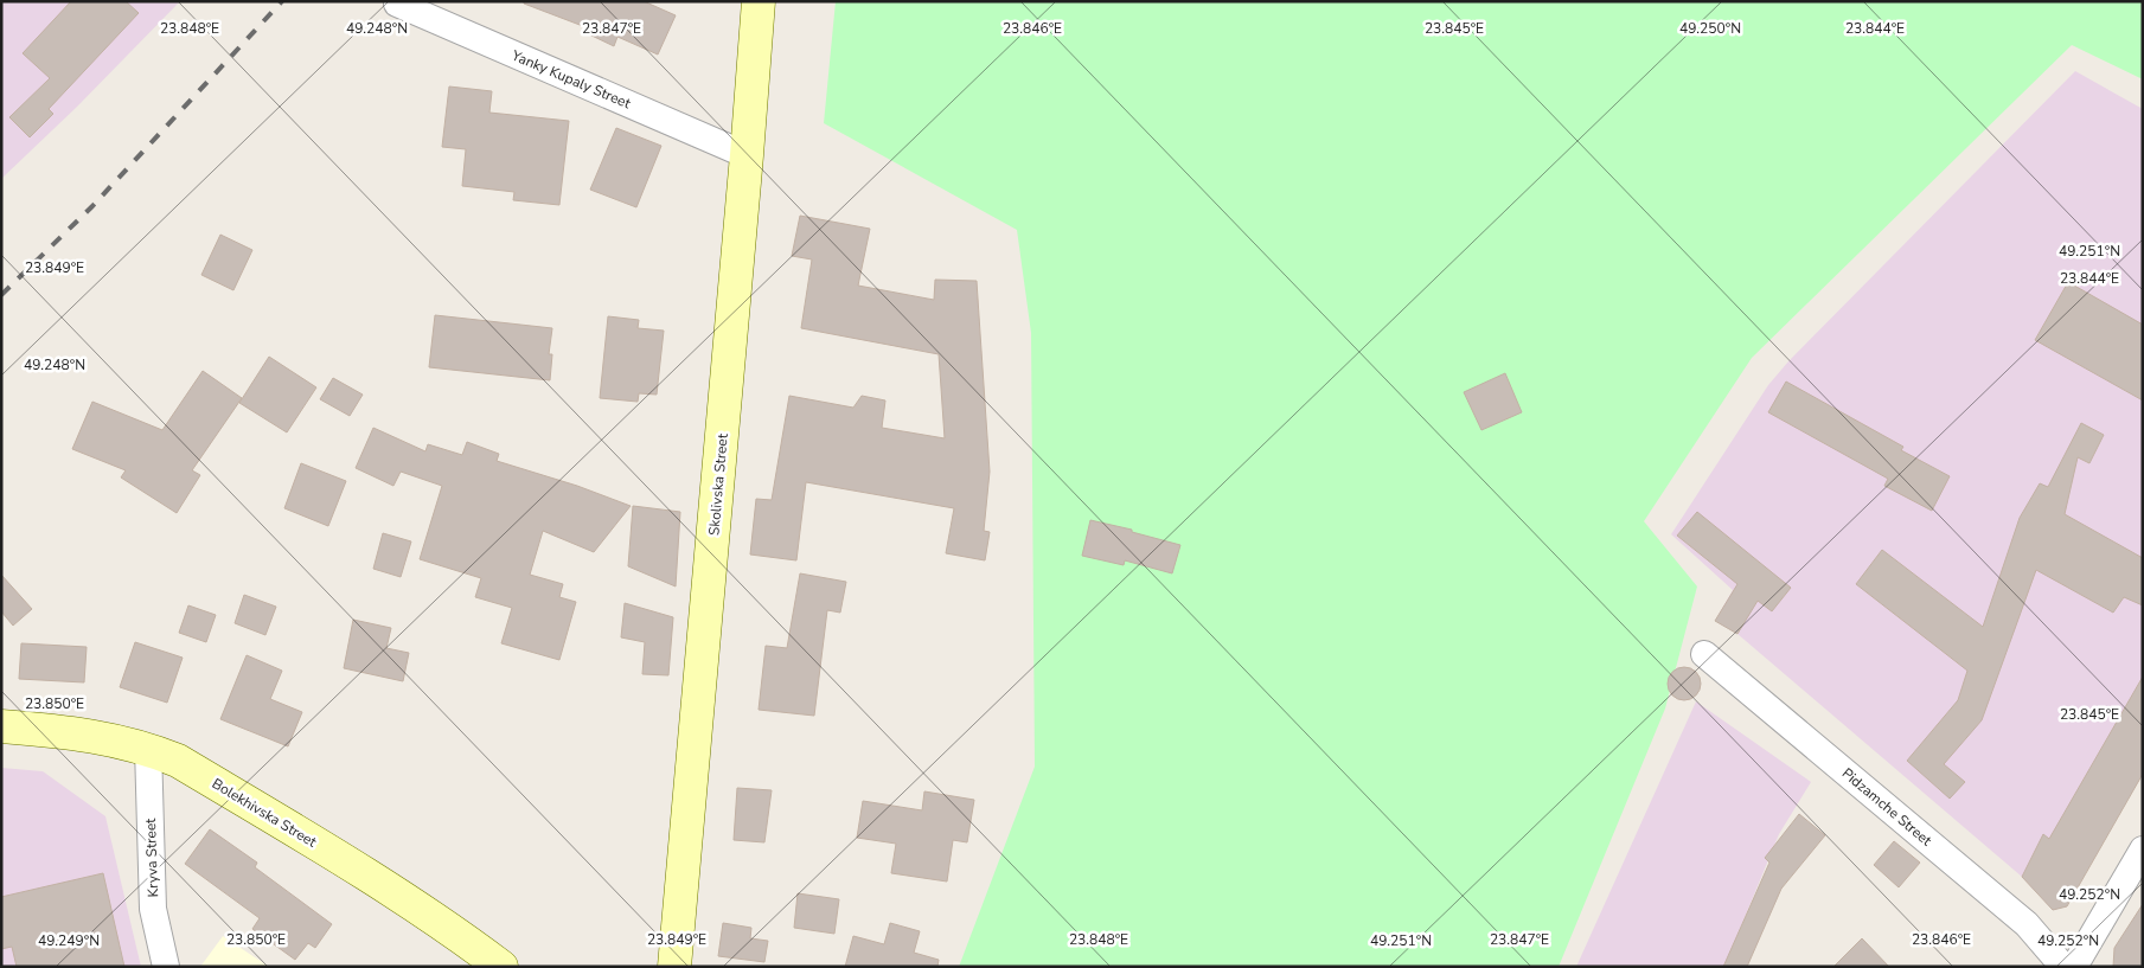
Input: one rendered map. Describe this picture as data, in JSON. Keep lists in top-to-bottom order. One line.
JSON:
{"streets":{"street":["Yanky Kupaly Street","Skolivska Street","Pidzamche Street","Bolekhivska Street","Kryva Street"]},"crossings":[["Yanky Kupaly Street","Skolivska Street"],["Bolekhivska Street","Kryva Street"]],"coordinates":["49.250°N","49.248°N","23.848°E","23.847°E","23.846°E","23.845°E","23.844°E","49.251°N","23.849°E","23.850°E","49.252°N","49.249°N"]}
